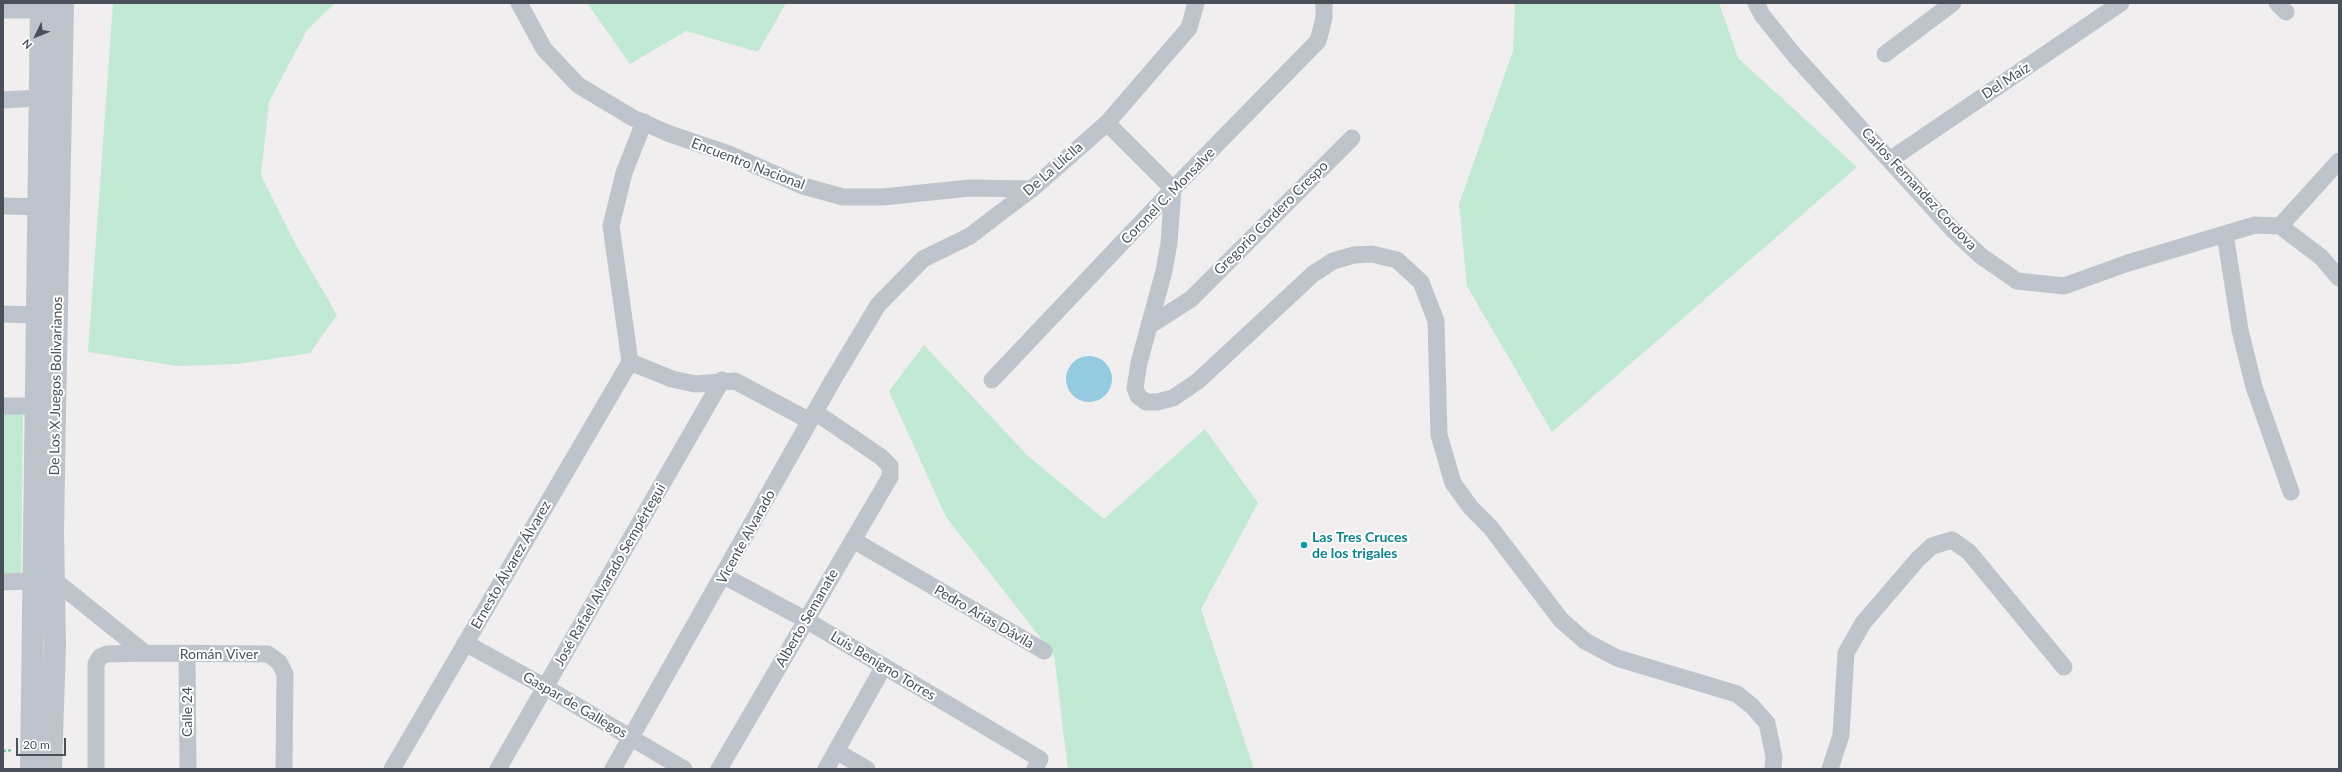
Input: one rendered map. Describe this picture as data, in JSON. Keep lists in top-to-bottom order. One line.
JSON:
{"streets":{"street":["Del Maíz","Encuentro Nacional","De La Lliclla","Carlos Fernandez Cordova","Coronel C. Monsalve","Gregorio Cordero Crespo","De Los X Juegos Bolivarianos","Vicente Alvarado","Ernesto Álvarez Álvarez","José Rafael Alvarado Sempértegui","Pedro Arias Dávila","Alberto Semanate","Román Viver","Luis Benigno Torres","Gaspar de Gallegos","Calle 24"]},"crossings":[["Del Maíz","Carlos Fernandez Cordova"],["Encuentro Nacional","De La Lliclla"],["De La Lliclla","Vicente Alvarado"],["Vicente Alvarado","Alberto Semanate"],["Vicente Alvarado","Luis Benigno Torres"],["Vicente Alvarado","Gaspar de Gallegos"],["Ernesto Álvarez Álvarez","Gaspar de Gallegos"],["José Rafael Alvarado Sempértegui","Gaspar de Gallegos"],["Pedro Arias Dávila","Alberto Semanate"],["Alberto Semanate","Luis Benigno Torres"],["Román Viver","Calle 24"]],"places":["Las Tres Cruces de los trigales"],"scale_bar":"20 m","north":"bottom left"}
